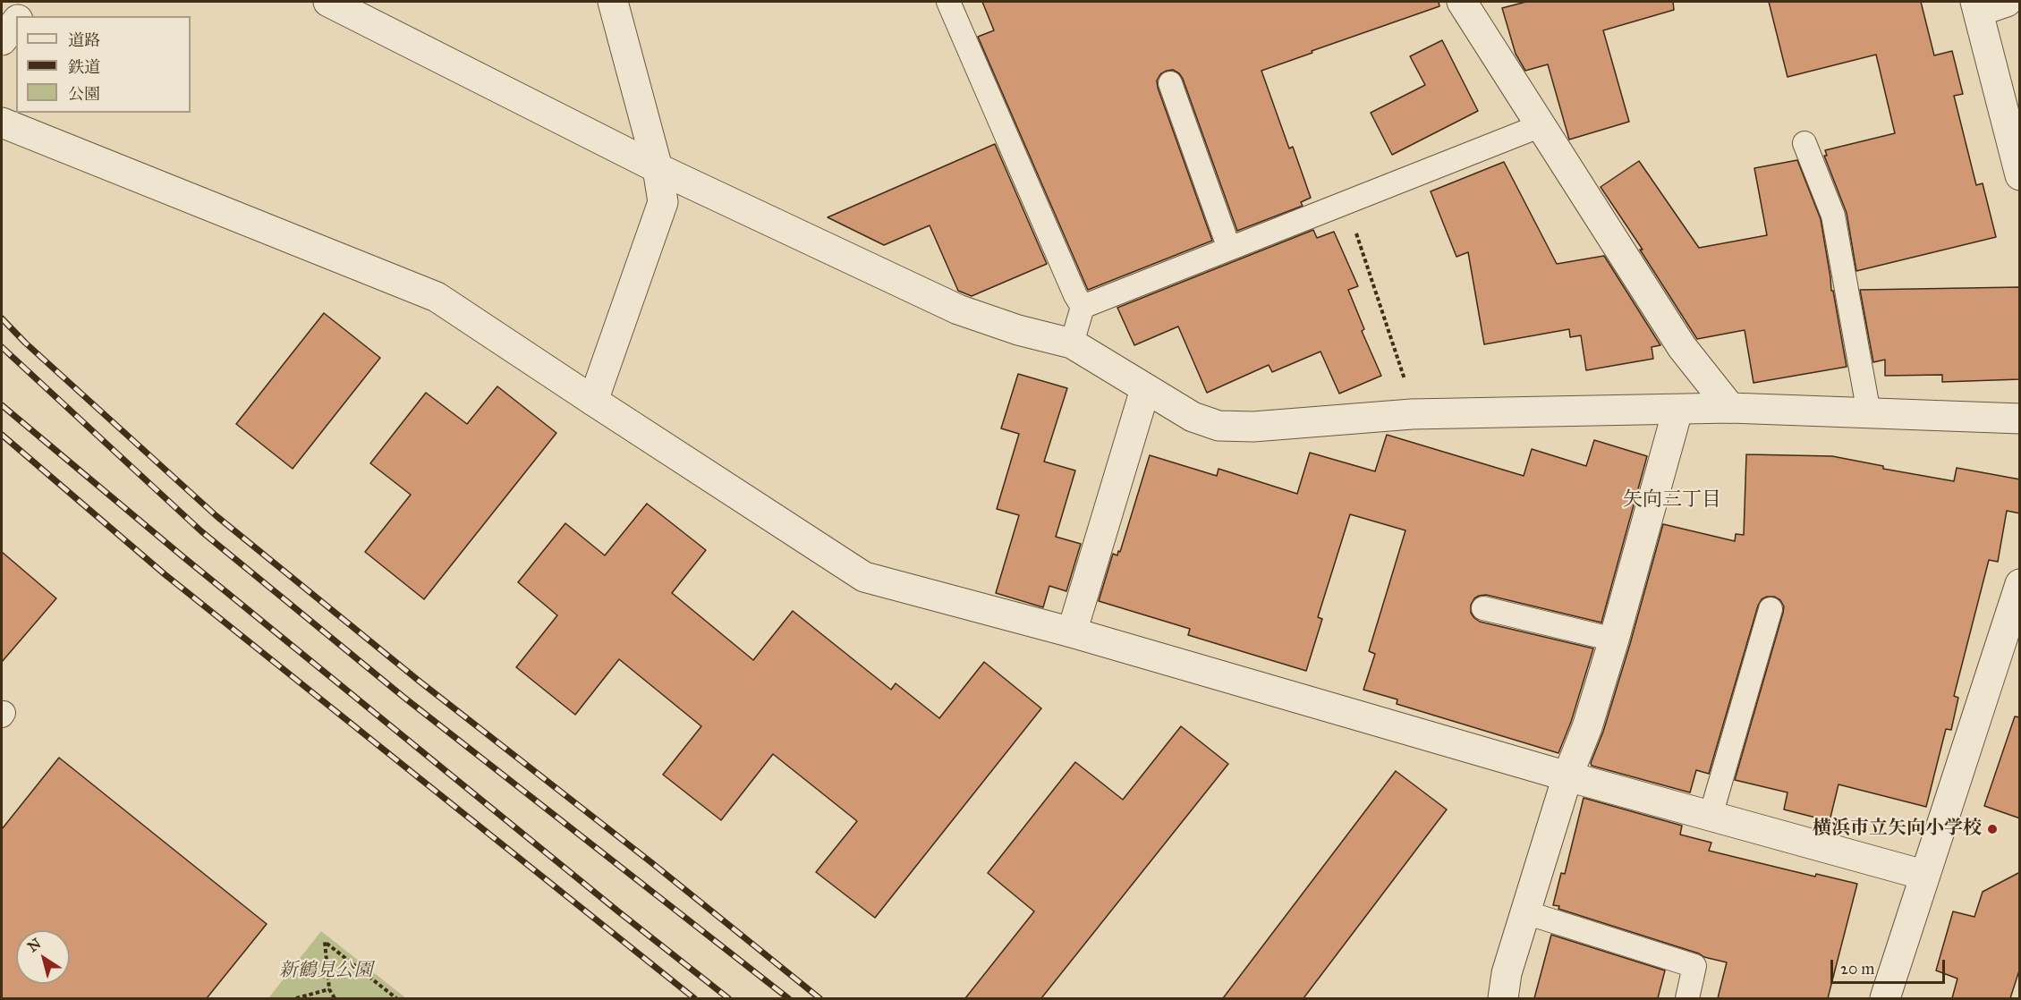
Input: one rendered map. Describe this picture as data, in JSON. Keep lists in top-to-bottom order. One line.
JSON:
{"districts":["矢向三丁目"],"parks":["新鶴見公園"],"places":["横浜市立矢向小学校"],"legend":["道路","鉄道","公園"],"scale_bar":"20 m","north":"top left"}
